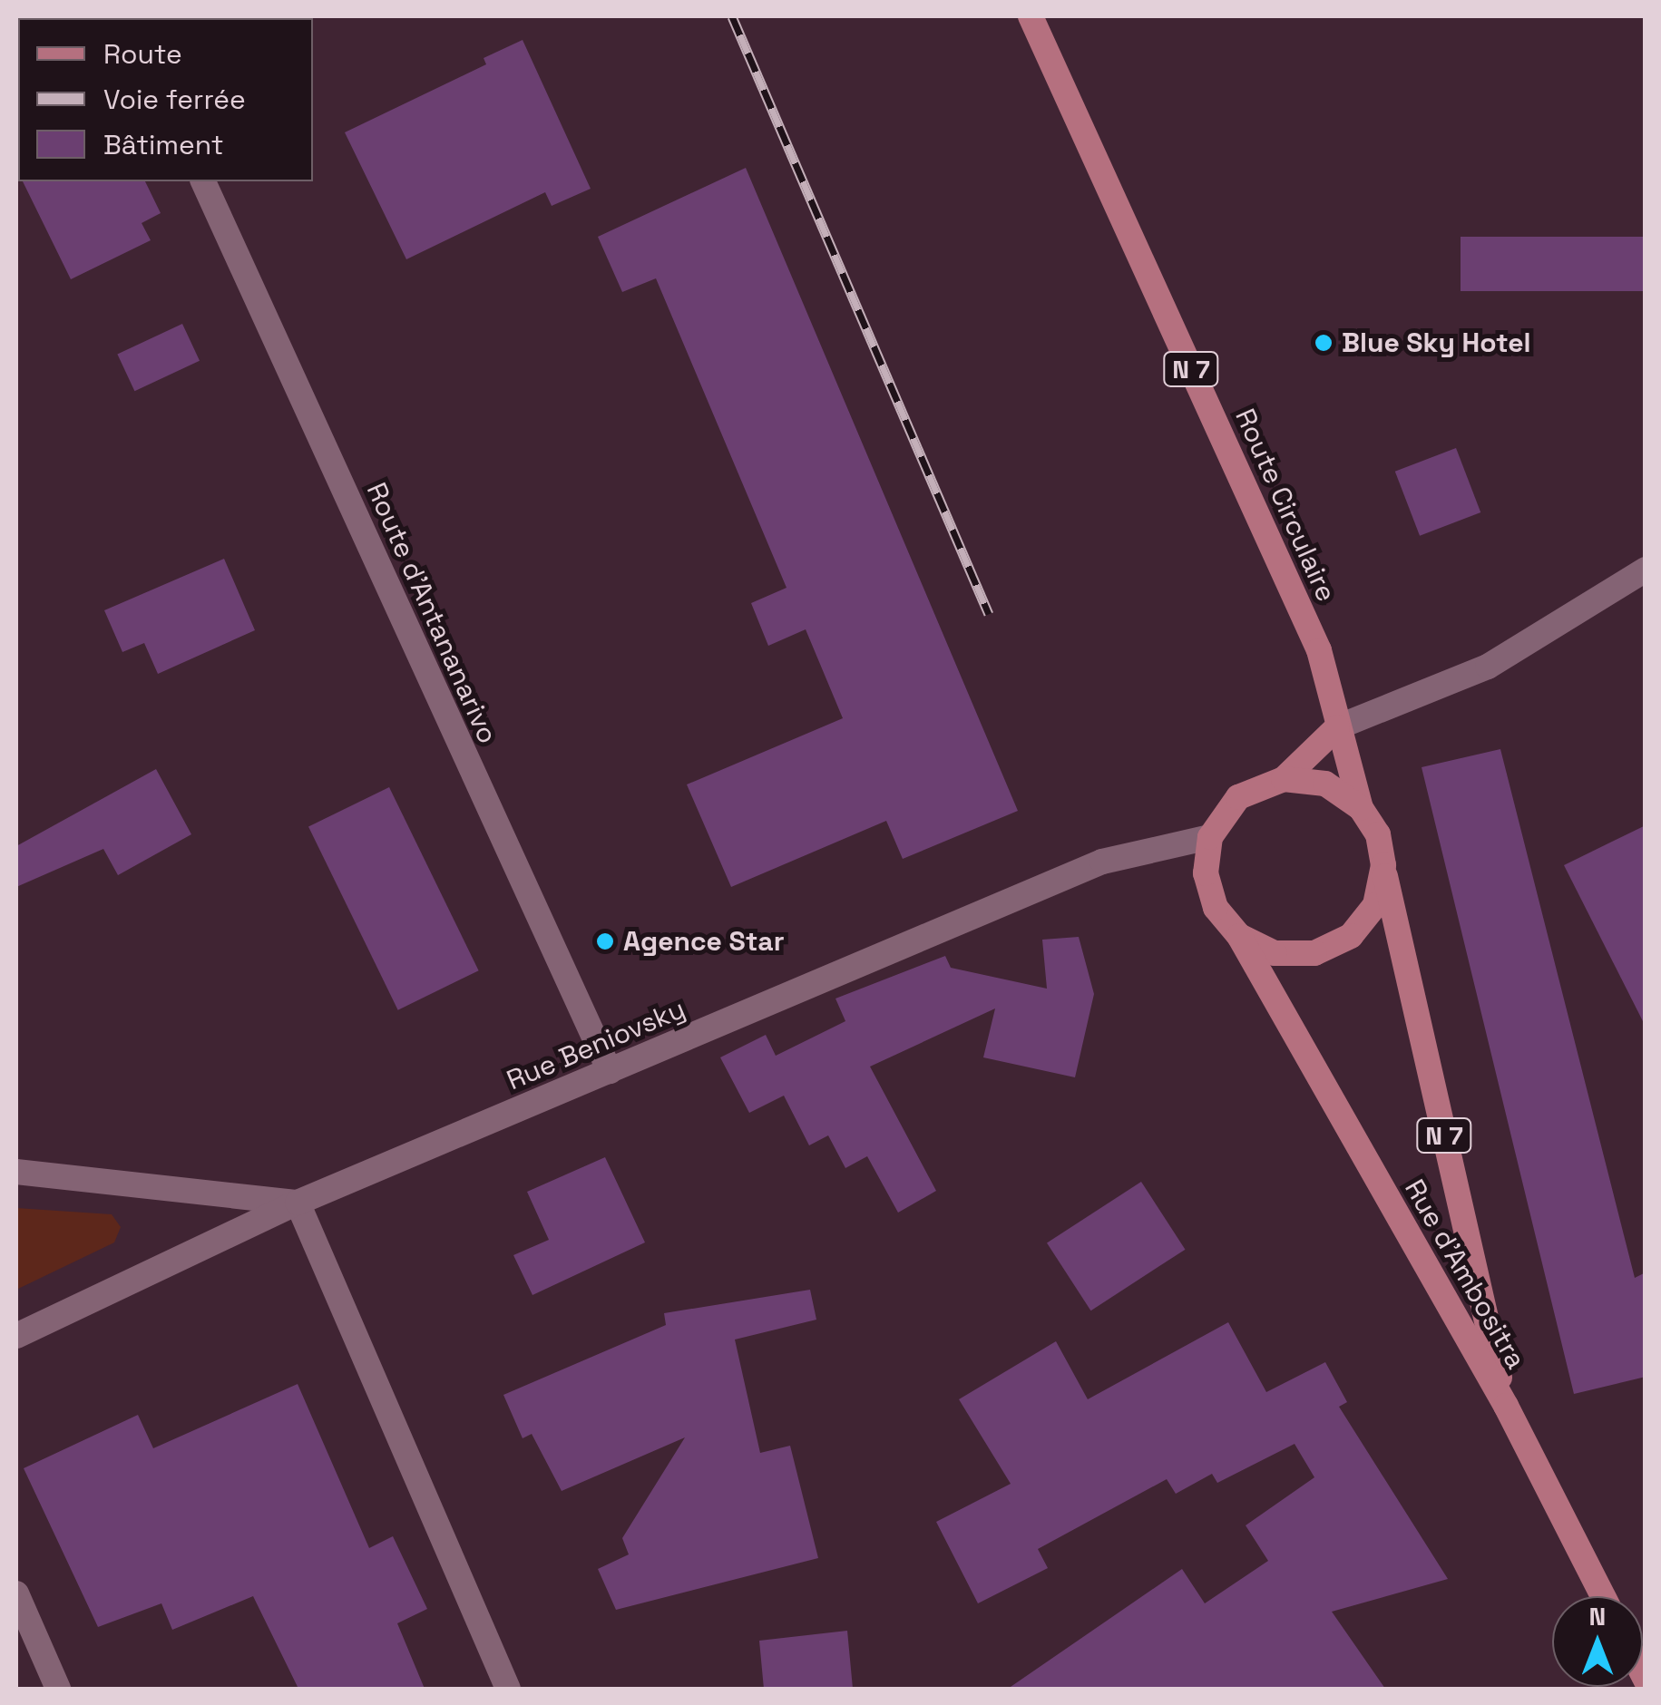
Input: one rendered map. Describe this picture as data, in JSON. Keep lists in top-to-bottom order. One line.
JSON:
{"streets":{"main road":["N 7","Route Circulaire","Rue d'Ambositra"],"street":["Route d'Antananarivo","Rue Beniovsky"]},"crossings":[["N 7","Route Circulaire"],["N 7","Rue Beniovsky"],["N 7","Rue d'Ambositra"],["Route d'Antananarivo","Rue Beniovsky"],["Rue Beniovsky","Rue d'Ambositra"]],"places":["Blue Sky Hotel","Agence Star"],"legend":["Route","Voie ferrée","Bâtiment"],"north":"top"}
